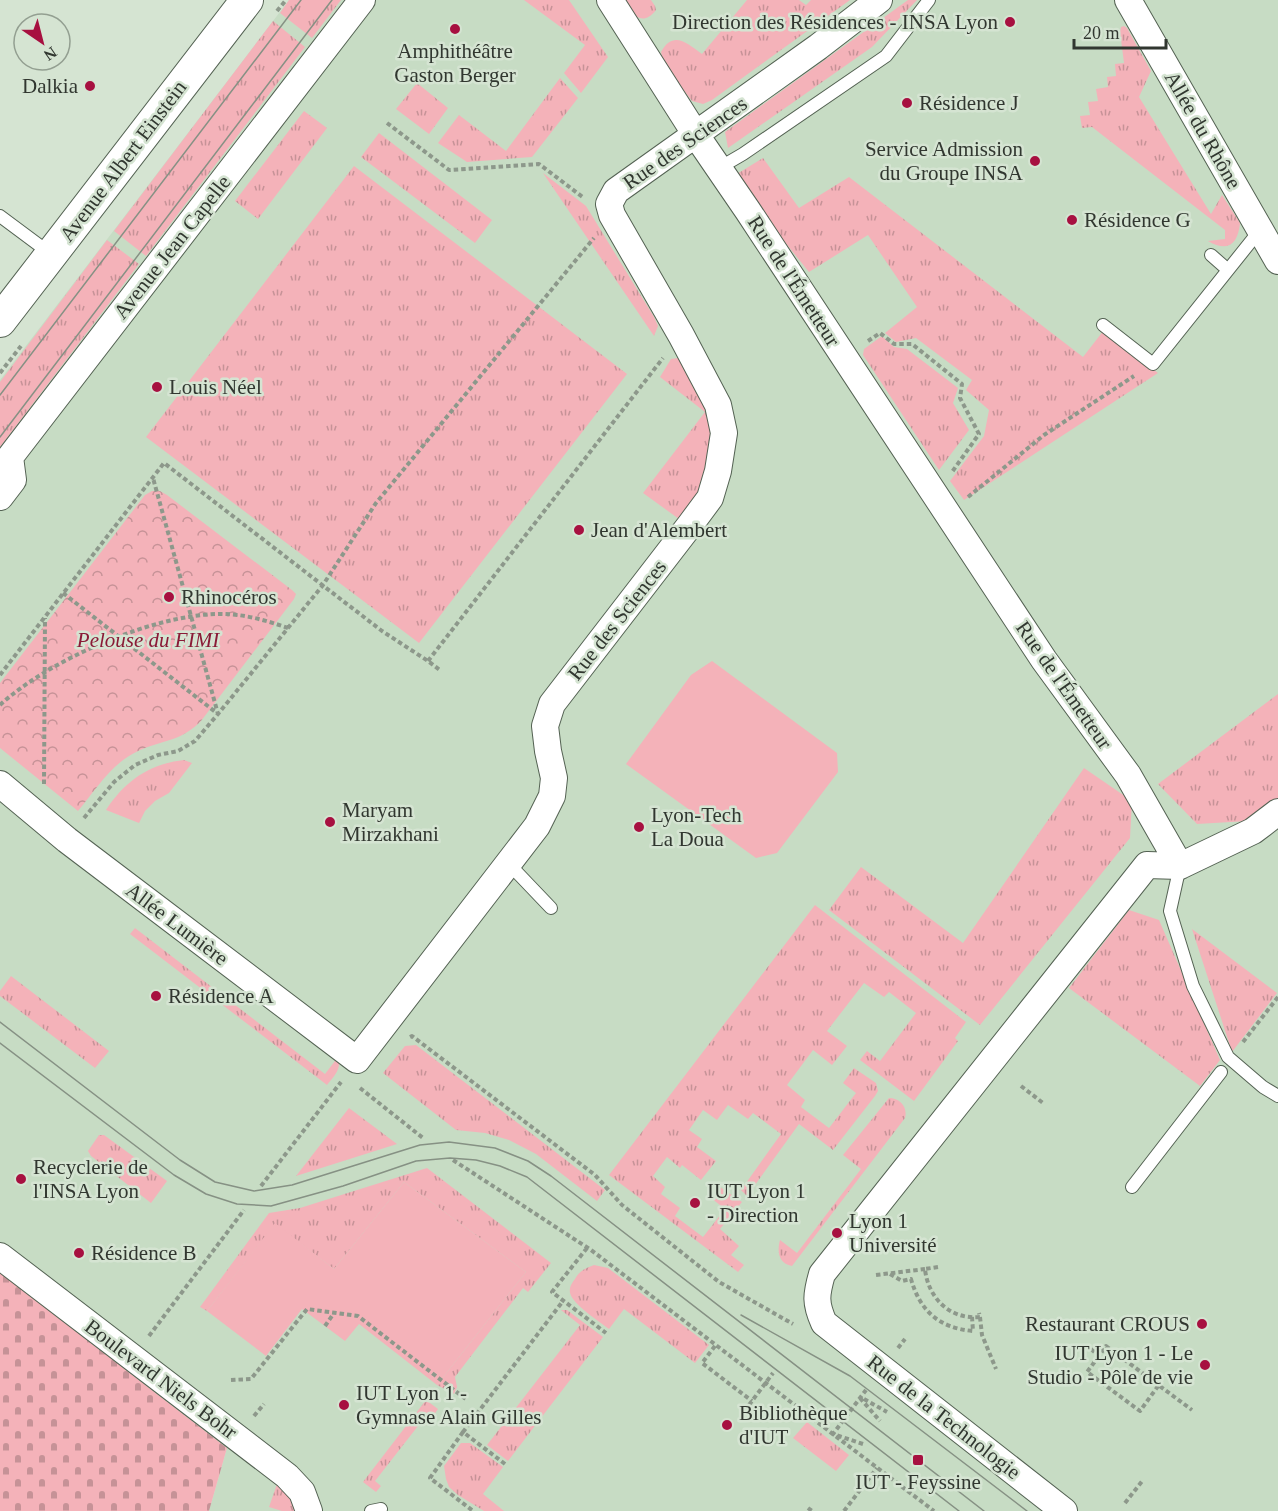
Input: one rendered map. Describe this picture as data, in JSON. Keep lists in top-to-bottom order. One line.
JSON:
{"streets":{"street":["Allée du Rhône","Rue des Sciences","Avenue Albert Einstein","Avenue Jean Capelle","Rue de l'Émetteur","Allée Lumière","Boulevard Niels Bohr","Rue de la Technologie"]},"crossings":[["Rue des Sciences","Rue de l'Émetteur"],["Rue des Sciences","Allée Lumière"]],"parks":["Pelouse du FIMI"],"places":{"other":["Direction des Résidences - INSA Lyon","Amphithéâtre Gaston Berger","Dalkia","Résidence J","Service Admission du Groupe INSA","Résidence G","Louis Néel","Jean d'Alembert","Rhinocéros","Maryam Mirzakhani","Lyon-Tech La Doua","Résidence A","Recyclerie de l'INSA Lyon","IUT Lyon 1 - Direction","Lyon 1 Université","Résidence B","Restaurant CROUS","IUT Lyon 1 - Le Studio - Pôle de vie","IUT Lyon 1 - Gymnase Alain Gilles","Bibliothèque d'IUT"],"transit":["IUT - Feyssine"]},"scale_bar":"20 m","north":"bottom right"}
